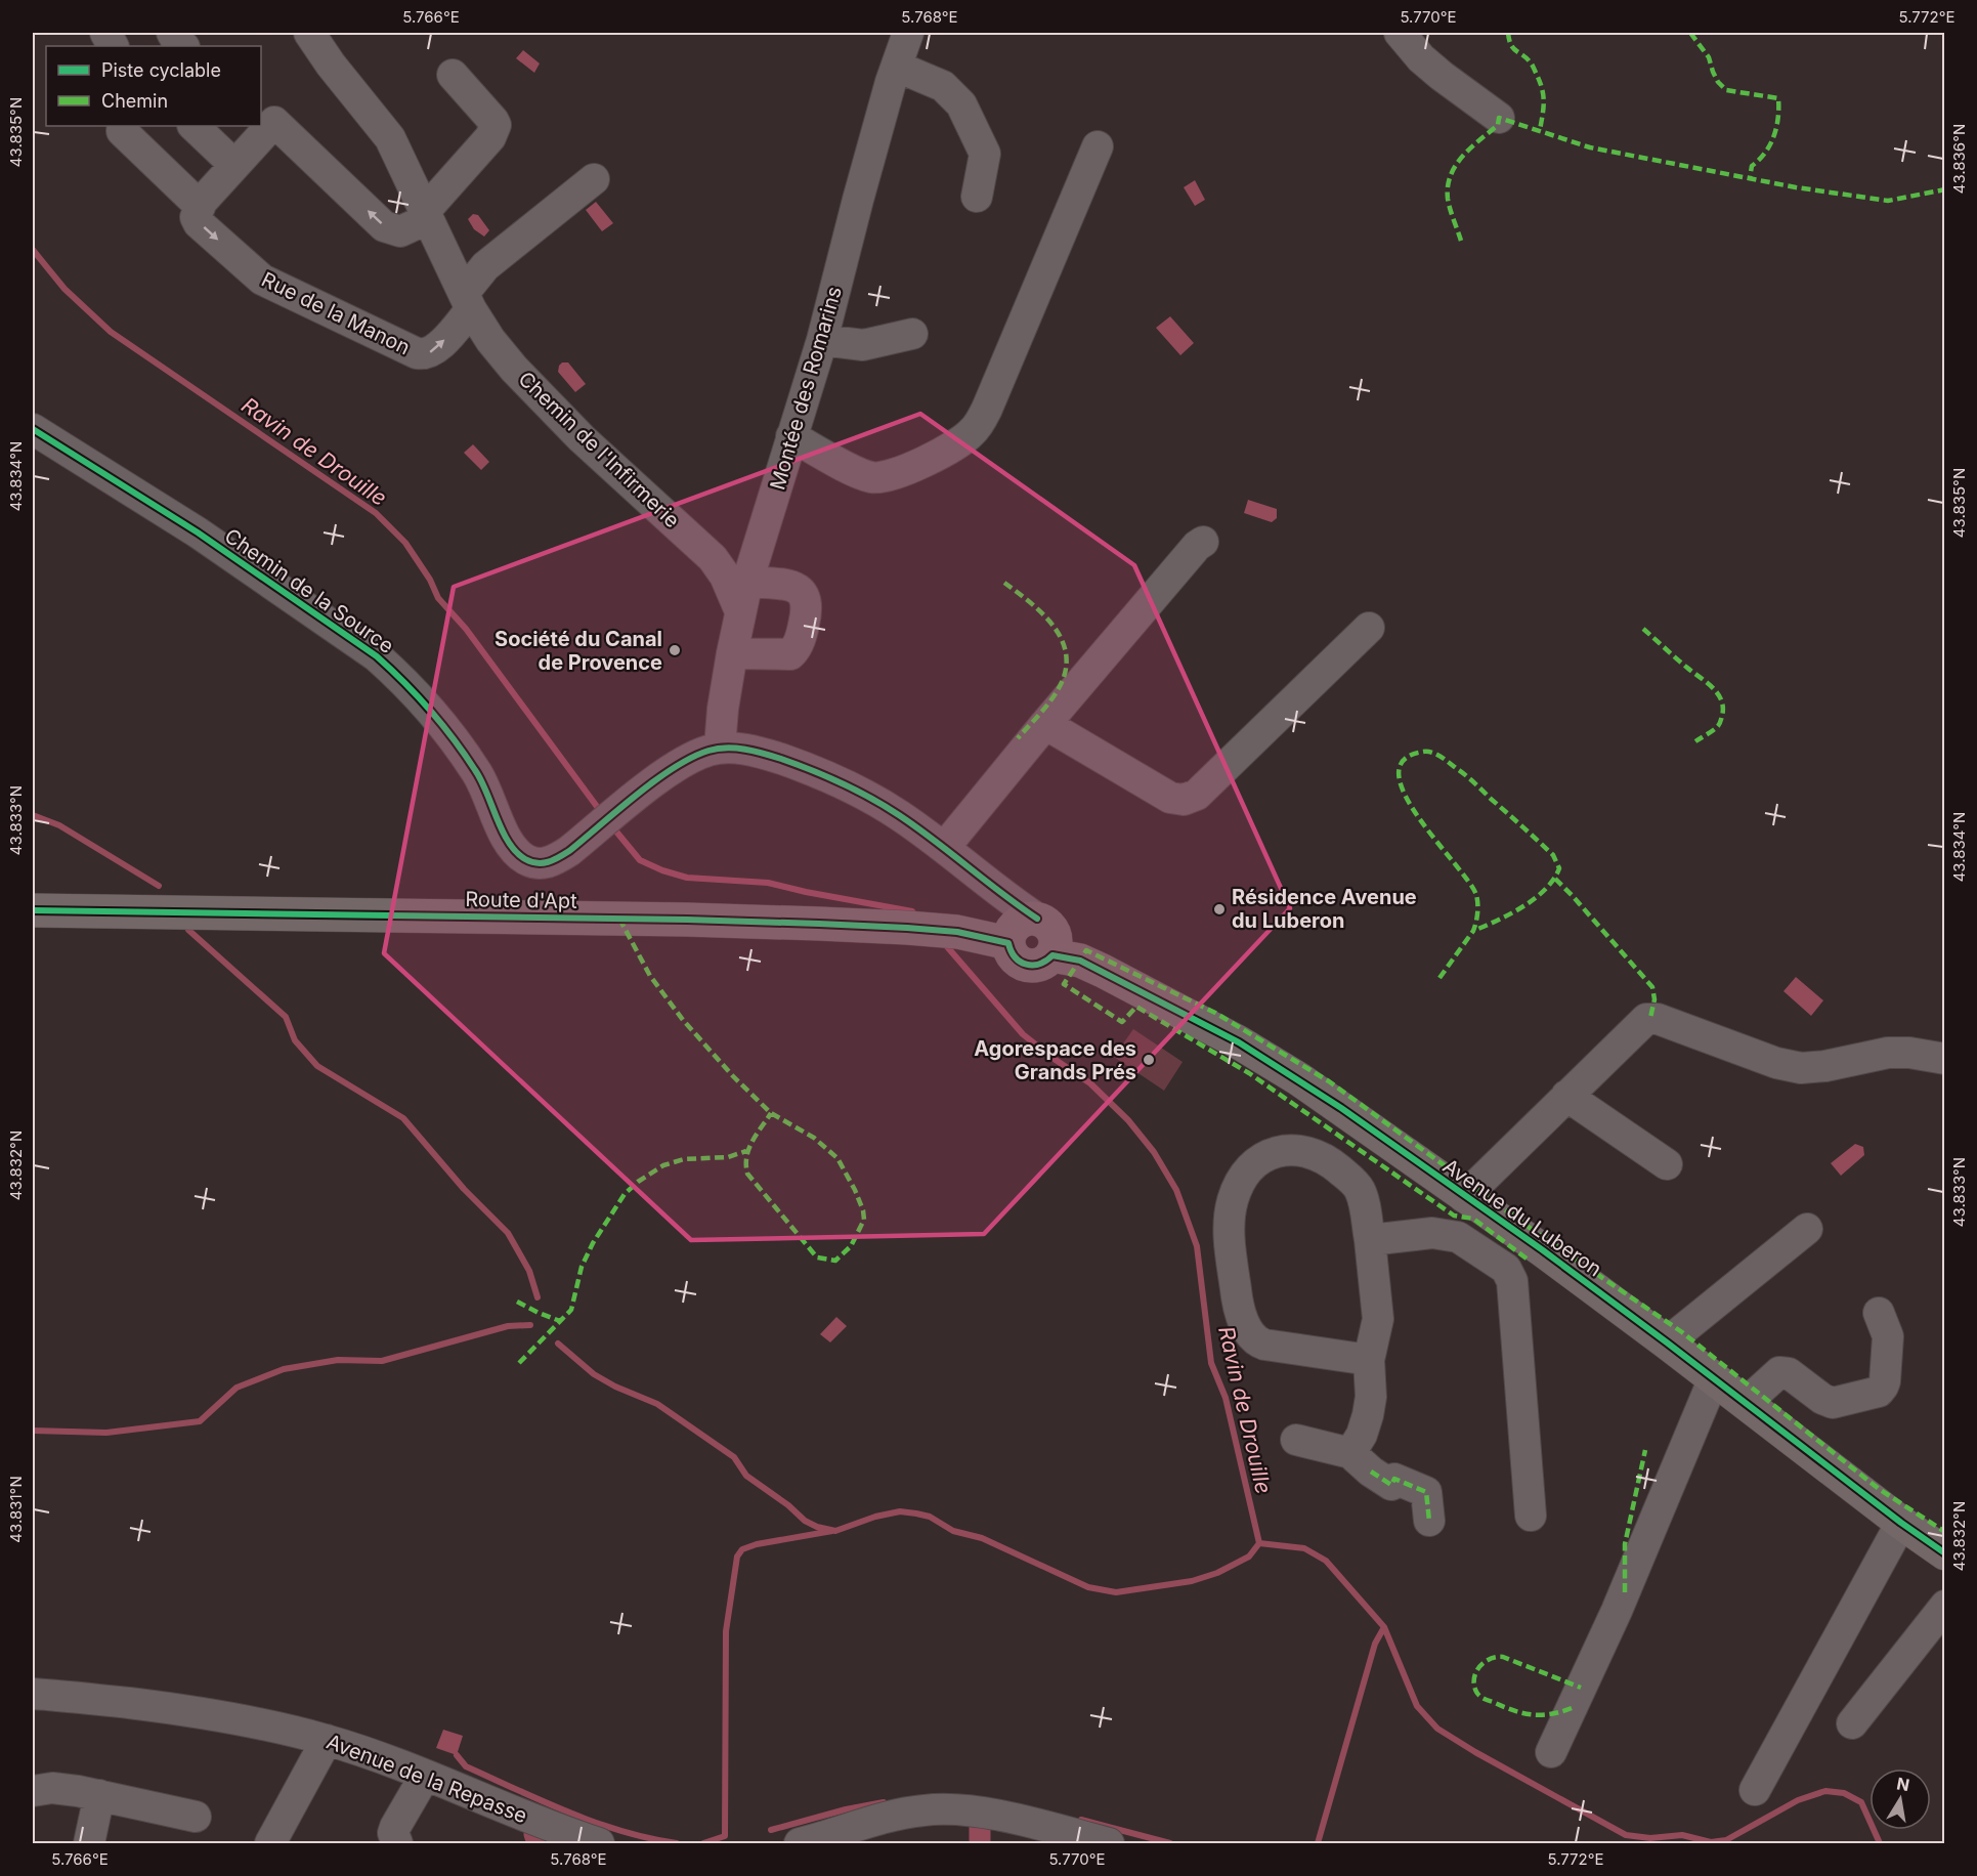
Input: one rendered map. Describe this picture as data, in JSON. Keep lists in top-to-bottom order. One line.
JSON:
{"streets":{"main road":["Route d'Apt","Avenue du Luberon"],"street":["Rue de la Manon","Montée des Romarins","Chemin de l'Infirmerie","Chemin de la Source","Avenue de la Repasse"]},"crossings":[["Rue de la Manon","Chemin de l'Infirmerie"],["Montée des Romarins","Chemin de l'Infirmerie"],["Montée des Romarins","Chemin de la Source"],["Chemin de la Source","Route d'Apt"],["Chemin de la Source","Avenue du Luberon"],["Route d'Apt","Avenue du Luberon"]],"one_way":["Rue de la Manon"],"water":["Ravin de Drouille"],"places":["Société du Canal de Provence","Résidence Avenue du Luberon","Agorespace des Grands Prés"],"legend":["Piste cyclable","Chemin"],"north":"top","coordinates":["5.766°E","5.768°E","5.770°E","5.772°E","43.835°N","43.836°N","43.834°N","43.833°N","43.832°N","43.831°N"]}
